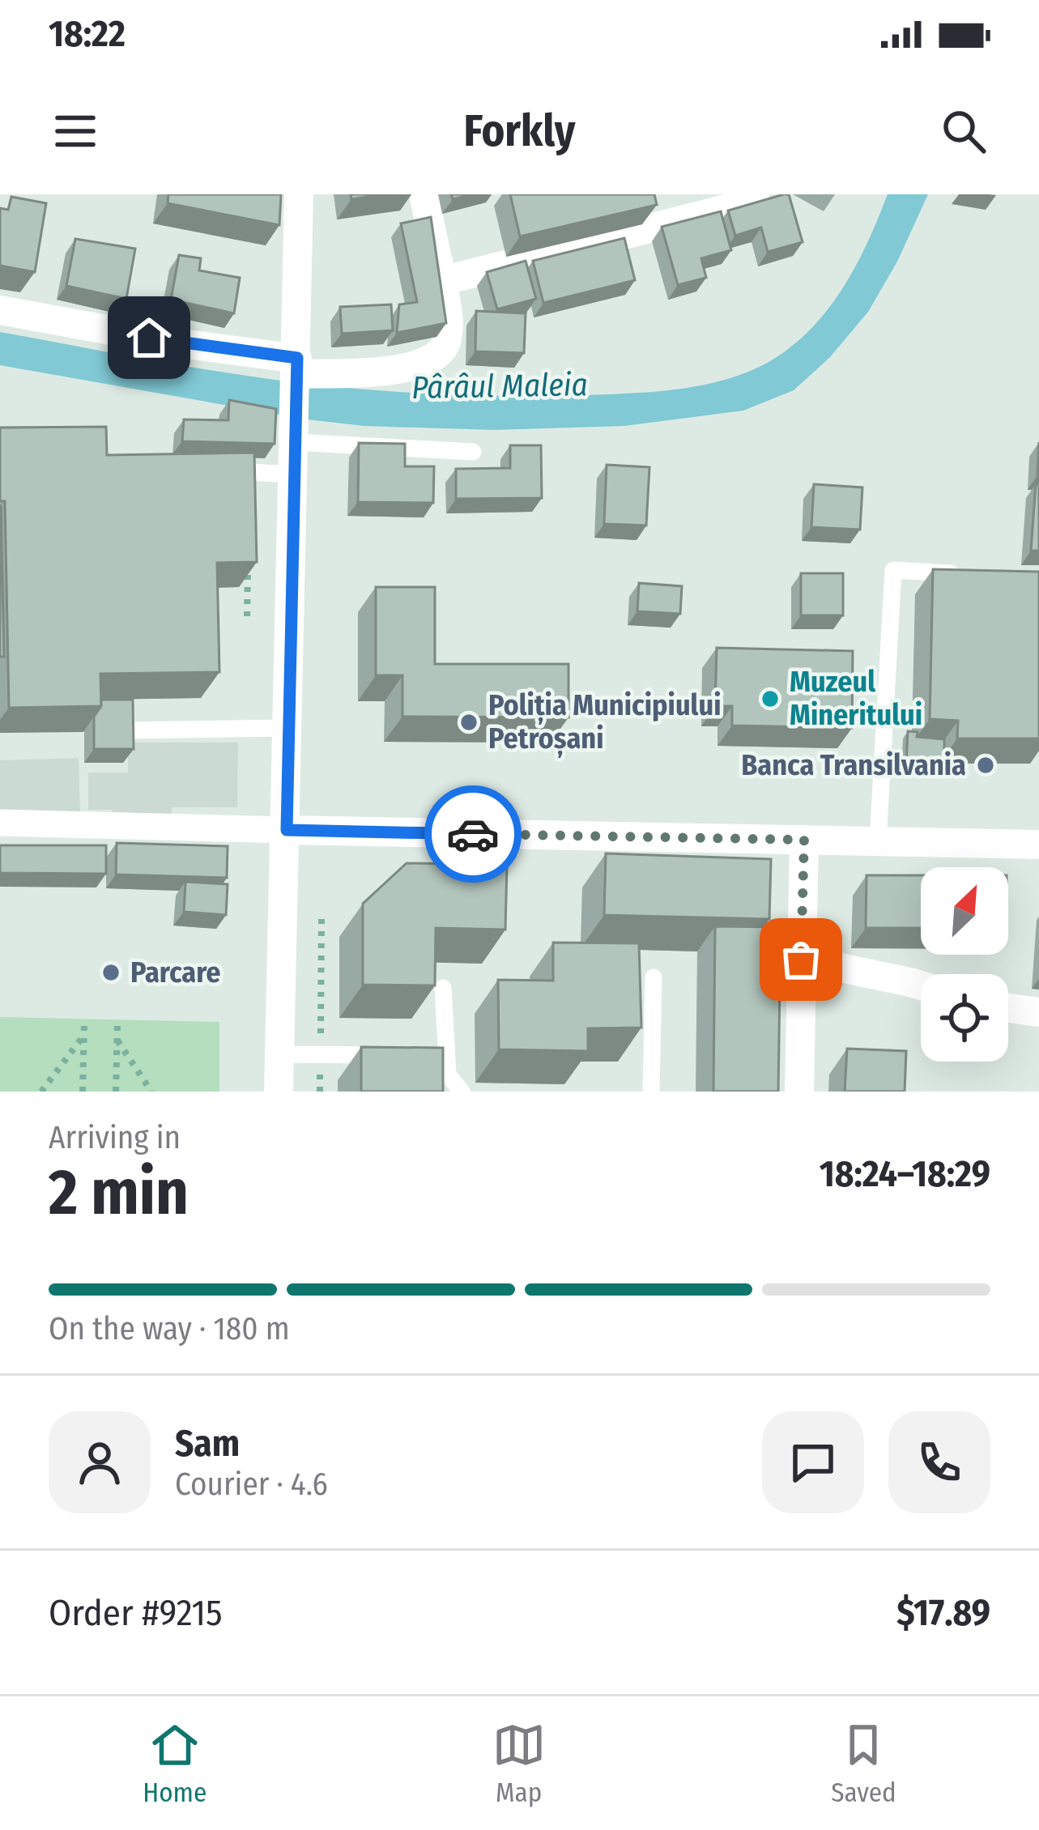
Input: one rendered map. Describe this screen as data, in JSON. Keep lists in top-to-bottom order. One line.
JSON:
{"water":["Pârâul Maleia"],"places":["Muzeul Mineritului","Poliția Municipiului Petroșani","Banca Transilvania","Parcare"],"north":"top right","page":{"status":"18:22","header":"Forkly","heading":["2 min","Arriving in","18:24–18:29"],"panel":["Sam","Courier · 4.6","Order #9215","$17.89"],"bar":"On the way · 180 m","tabs":["Home","Map","Saved"]}}
